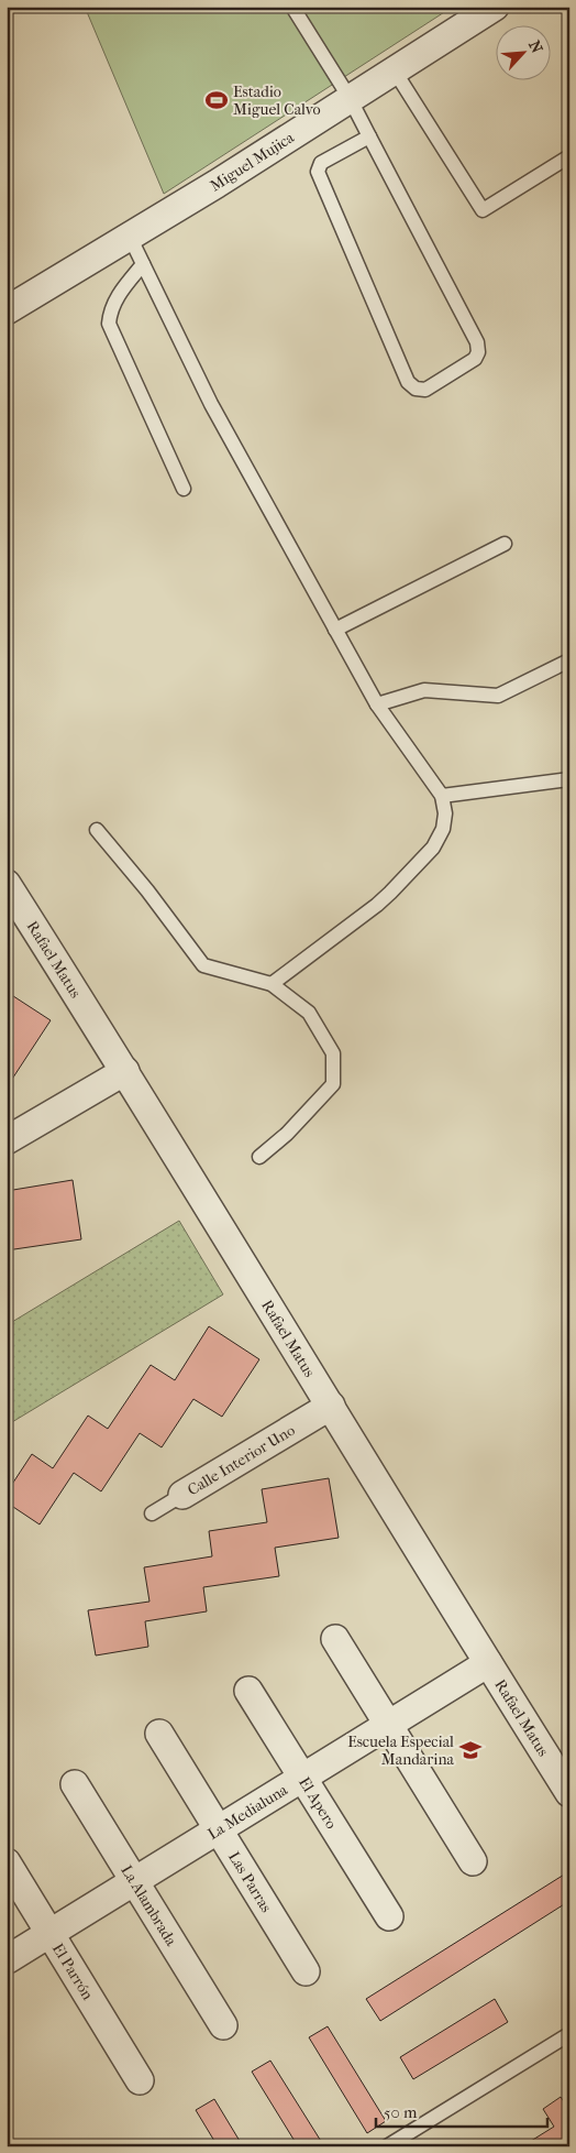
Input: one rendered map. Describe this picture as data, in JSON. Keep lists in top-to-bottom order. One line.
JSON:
{"streets":{"street":["Miguel Mujica","Rafael Matus","Calle Interior Uno","El Apero","La Medialuna","Las Parras","La Alambrada","El Parrón"]},"crossings":[["Rafael Matus","Calle Interior Uno"],["Rafael Matus","La Medialuna"],["El Apero","La Medialuna"],["La Medialuna","Las Parras"],["La Medialuna","La Alambrada"],["La Medialuna","El Parrón"]],"places":{"sports":["Estadio Miguel Calvo"],"school or university":["Escuela Especial Mandarina"]},"scale_bar":"50 m","north":"top right"}
